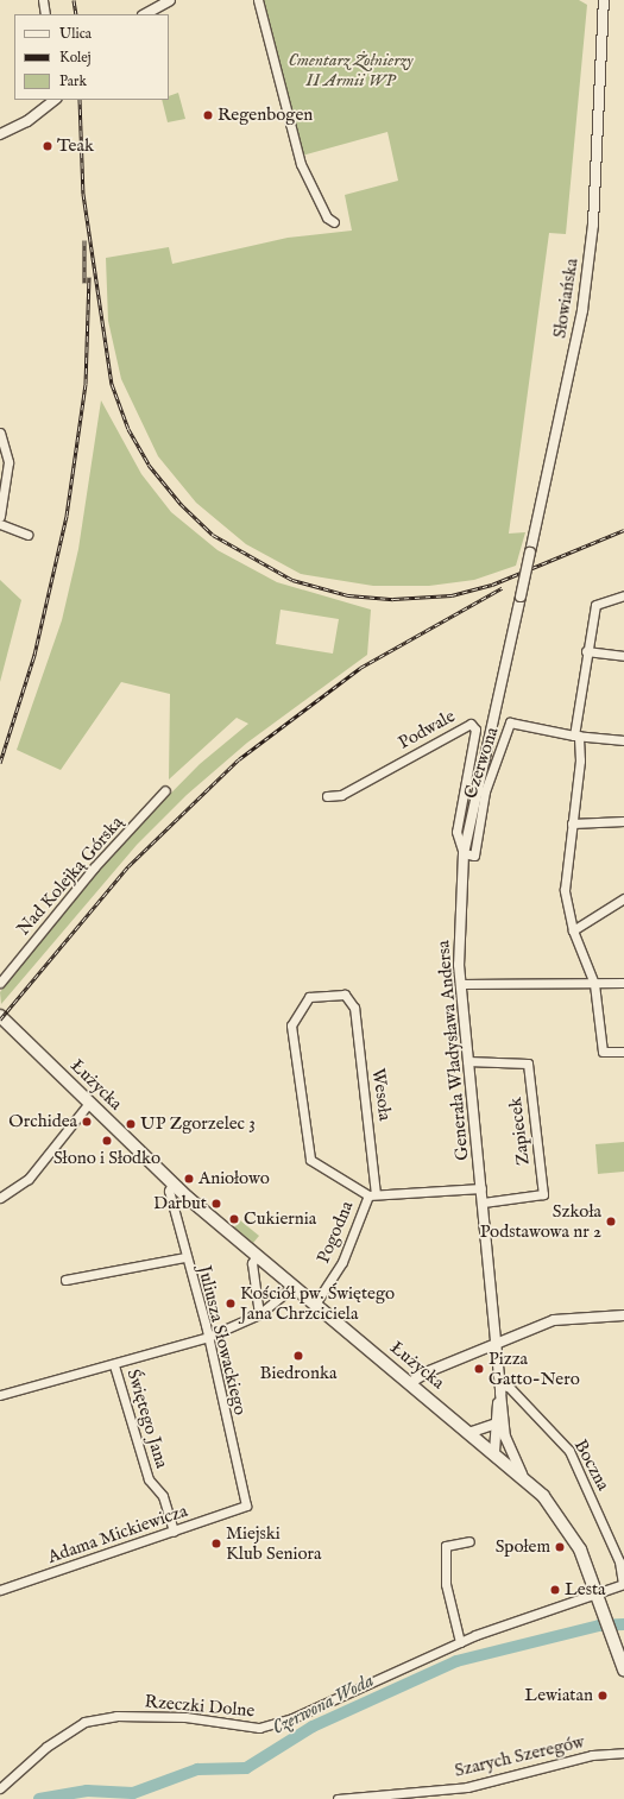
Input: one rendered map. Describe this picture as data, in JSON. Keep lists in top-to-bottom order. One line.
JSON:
{"streets":{"main road":["Łużycka"],"street":["Słowiańska","Podwale","Czerwona","Nad Kolejką Górską","Generała Władysława Andersa","Wesoła","Zapiecek","Pogodna","Juliusza Słowackiego","Świętego Jana","Boczna","Adama Mickiewicza","Rzeczki Dolne","Szarych Szeregów"]},"crossings":[["Słowiańska","Generała Władysława Andersa"],["Podwale","Czerwona"],["Podwale","Generała Władysława Andersa"],["Czerwona","Generała Władysława Andersa"],["Generała Władysława Andersa","Łużycka"],["Generała Władysława Andersa","Zapiecek"],["Generała Władysława Andersa","Pogodna"],["Generała Władysława Andersa","Boczna"],["Łużycka","Pogodna"],["Łużycka","Juliusza Słowackiego"],["Łużycka","Świętego Jana"],["Łużycka","Rzeczki Dolne"],["Wesoła","Pogodna"],["Juliusza Słowackiego","Świętego Jana"],["Juliusza Słowackiego","Adama Mickiewicza"],["Świętego Jana","Adama Mickiewicza"],["Boczna","Rzeczki Dolne"]],"water":["Czerwona Woda"],"parks":["Cmentarz Żołnierzy II Armii WP"],"places":["Regenbogen","Teak","Orchidea","UP Zgorzelec 3","Słono i Słodko","Aniołowo","Darbut","Cukiernia","Szkoła Podstawowa nr 2","Kościół pw. Świętego Jana Chrzciciela","Biedronka","Pizza Gatto-Nero","Miejski Klub Seniora","Społem","Lesta","Lewiatan"],"legend":["Ulica","Kolej","Park"]}
